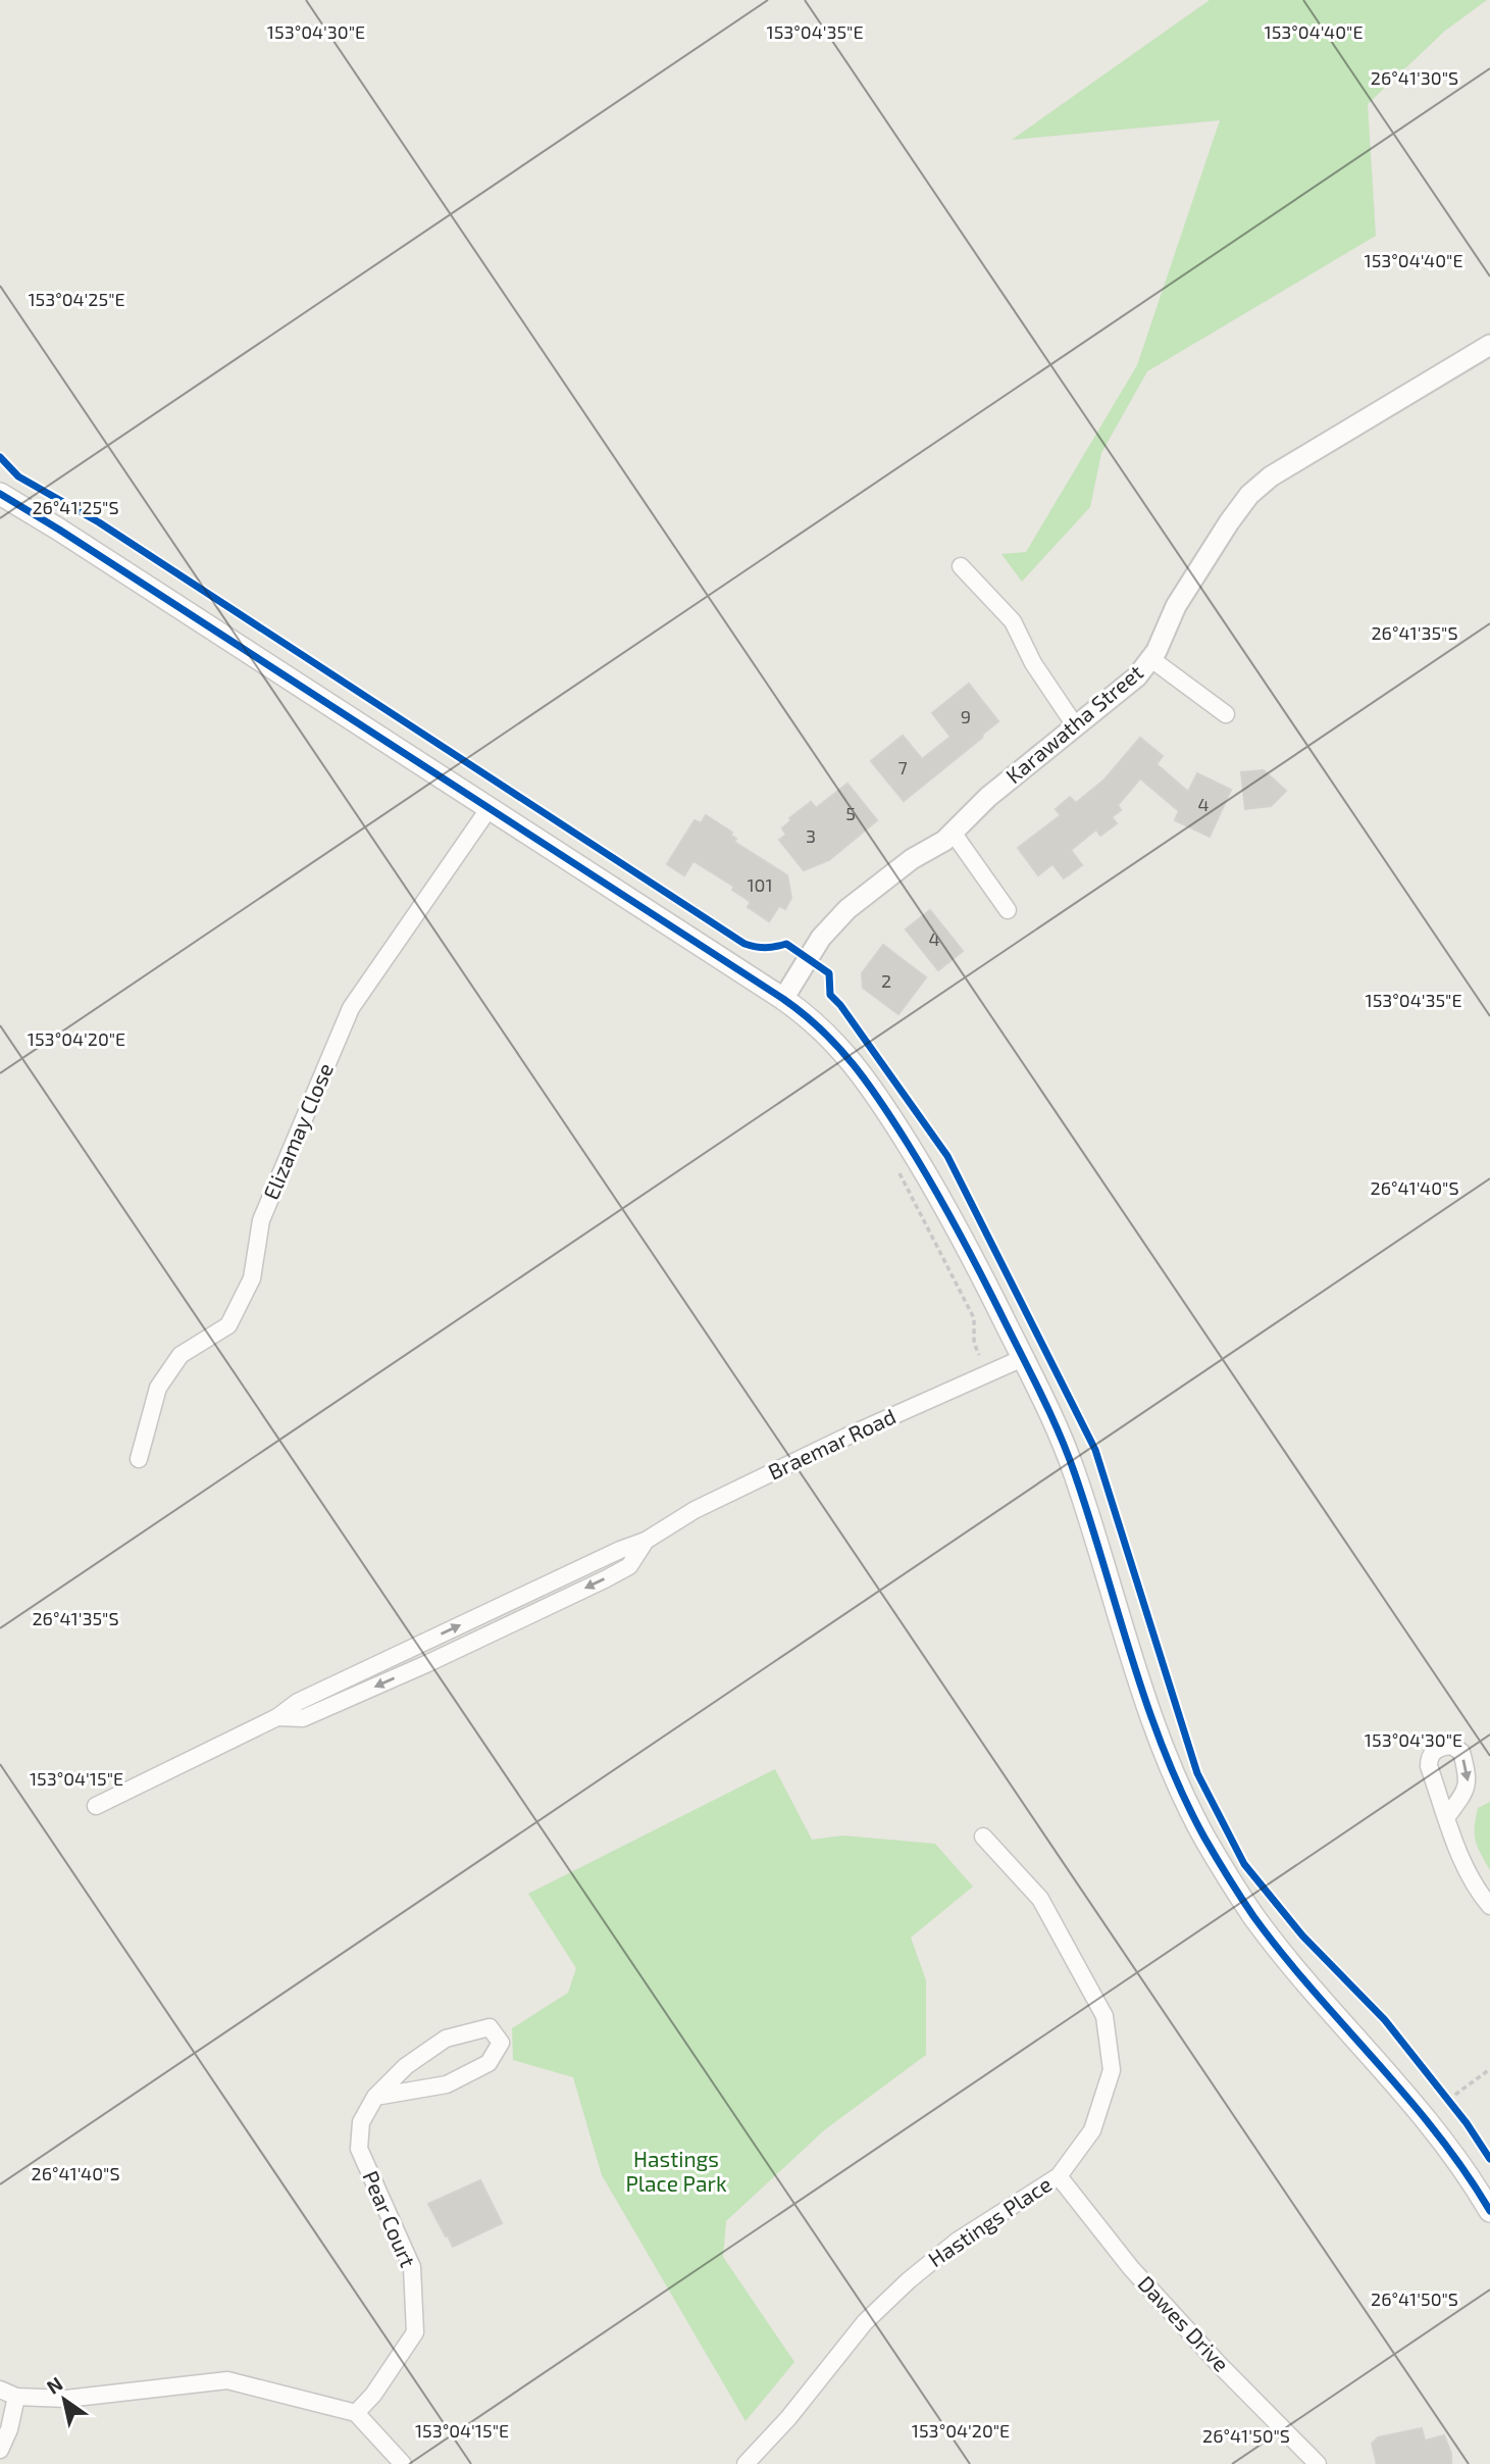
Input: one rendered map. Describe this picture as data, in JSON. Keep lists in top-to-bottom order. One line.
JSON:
{"streets":{"street":["Karawatha Street","Elizamay Close","Braemar Road","Pear Court","Hastings Place","Dawes Drive"]},"crossings":[["Hastings Place","Dawes Drive"]],"parks":["Hastings Place Park"],"house_numbers":["9","7","4","5","3","101","4","2"],"north":"top left","coordinates":["153°04'30\"E","153°04'35\"E","153°04'40\"E","26°41'30\"S","153°04'25\"E","26°41'25\"S","26°41'35\"S","153°04'20\"E","26°41'40\"S","153°04'15\"E","26°41'50\"S"]}
